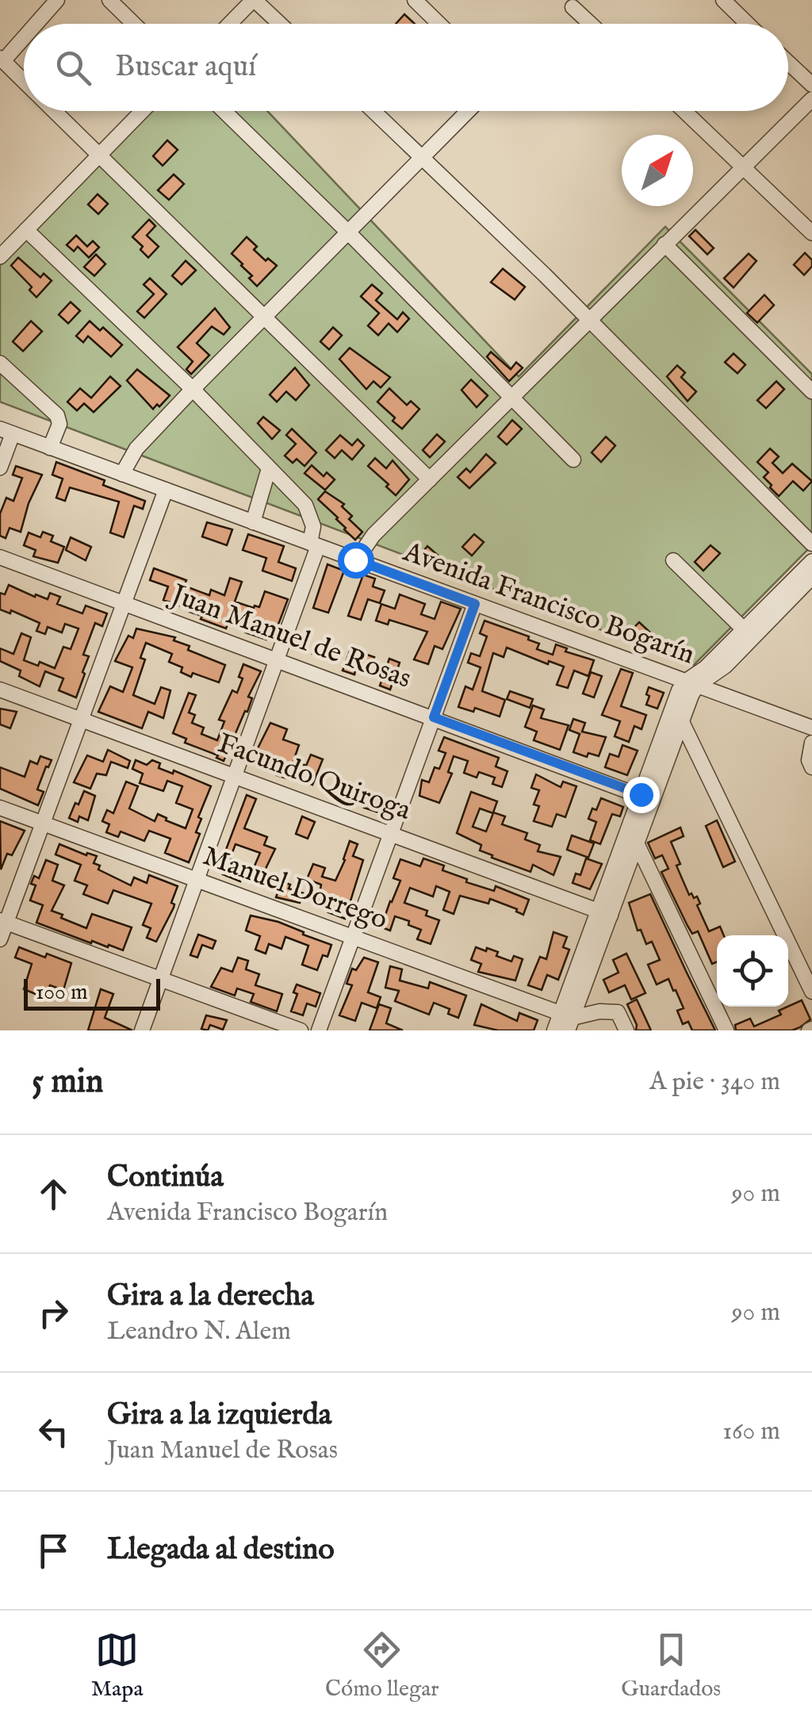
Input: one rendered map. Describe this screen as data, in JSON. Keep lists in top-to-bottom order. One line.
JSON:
{"streets":{"street":["Avenida Francisco Bogarín","Juan Manuel de Rosas","Facundo Quiroga","Manuel Dorrego"]},"scale_bar":"100 m","north":"top right","page":{"search":"Buscar aquí","scale":"100 m","heading":["5 min","A pie · 340 m"],"list":[["Continúa","Avenida Francisco Bogarín","90 m"],["Gira a la derecha","Leandro N. Alem","90 m"],["Gira a la izquierda","Juan Manuel de Rosas","160 m"],"Llegada al destino"],"nav":["Mapa","Cómo llegar","Guardados"]}}
